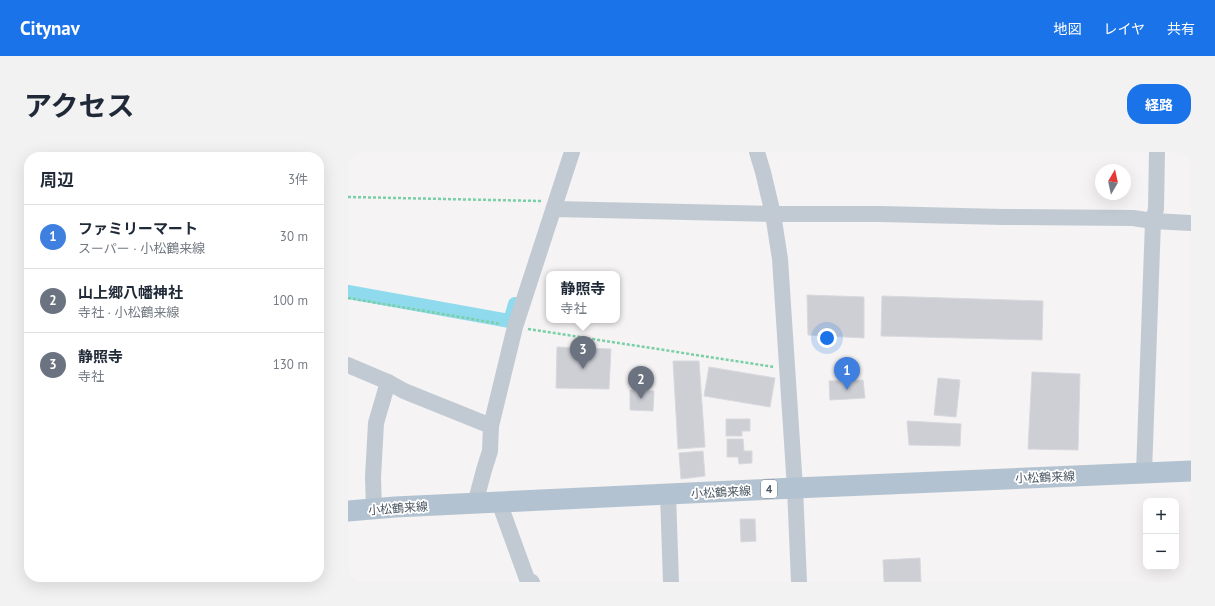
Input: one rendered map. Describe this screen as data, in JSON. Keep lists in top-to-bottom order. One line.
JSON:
{"streets":{"main road":["小松鶴来線","4"]},"north":"top","page":{"header":"Citynav","nav":["地図","レイヤ","共有"],"title":"アクセス","buttons":"経路","heading":["周辺","3件"],"list":[{"mark":"1","name":"ファミリーマート","note":"スーパー · 小松鶴来線","value":"30 m"},{"mark":"2","name":"山上郷八幡神社","note":"寺社 · 小松鶴来線","value":"100 m"},{"mark":"3","name":"静照寺","note":"寺社","value":"130 m"}],"popup":["静照寺","寺社"],"pins":["3","1","2"],"map_buttons":["+","−"]}}
